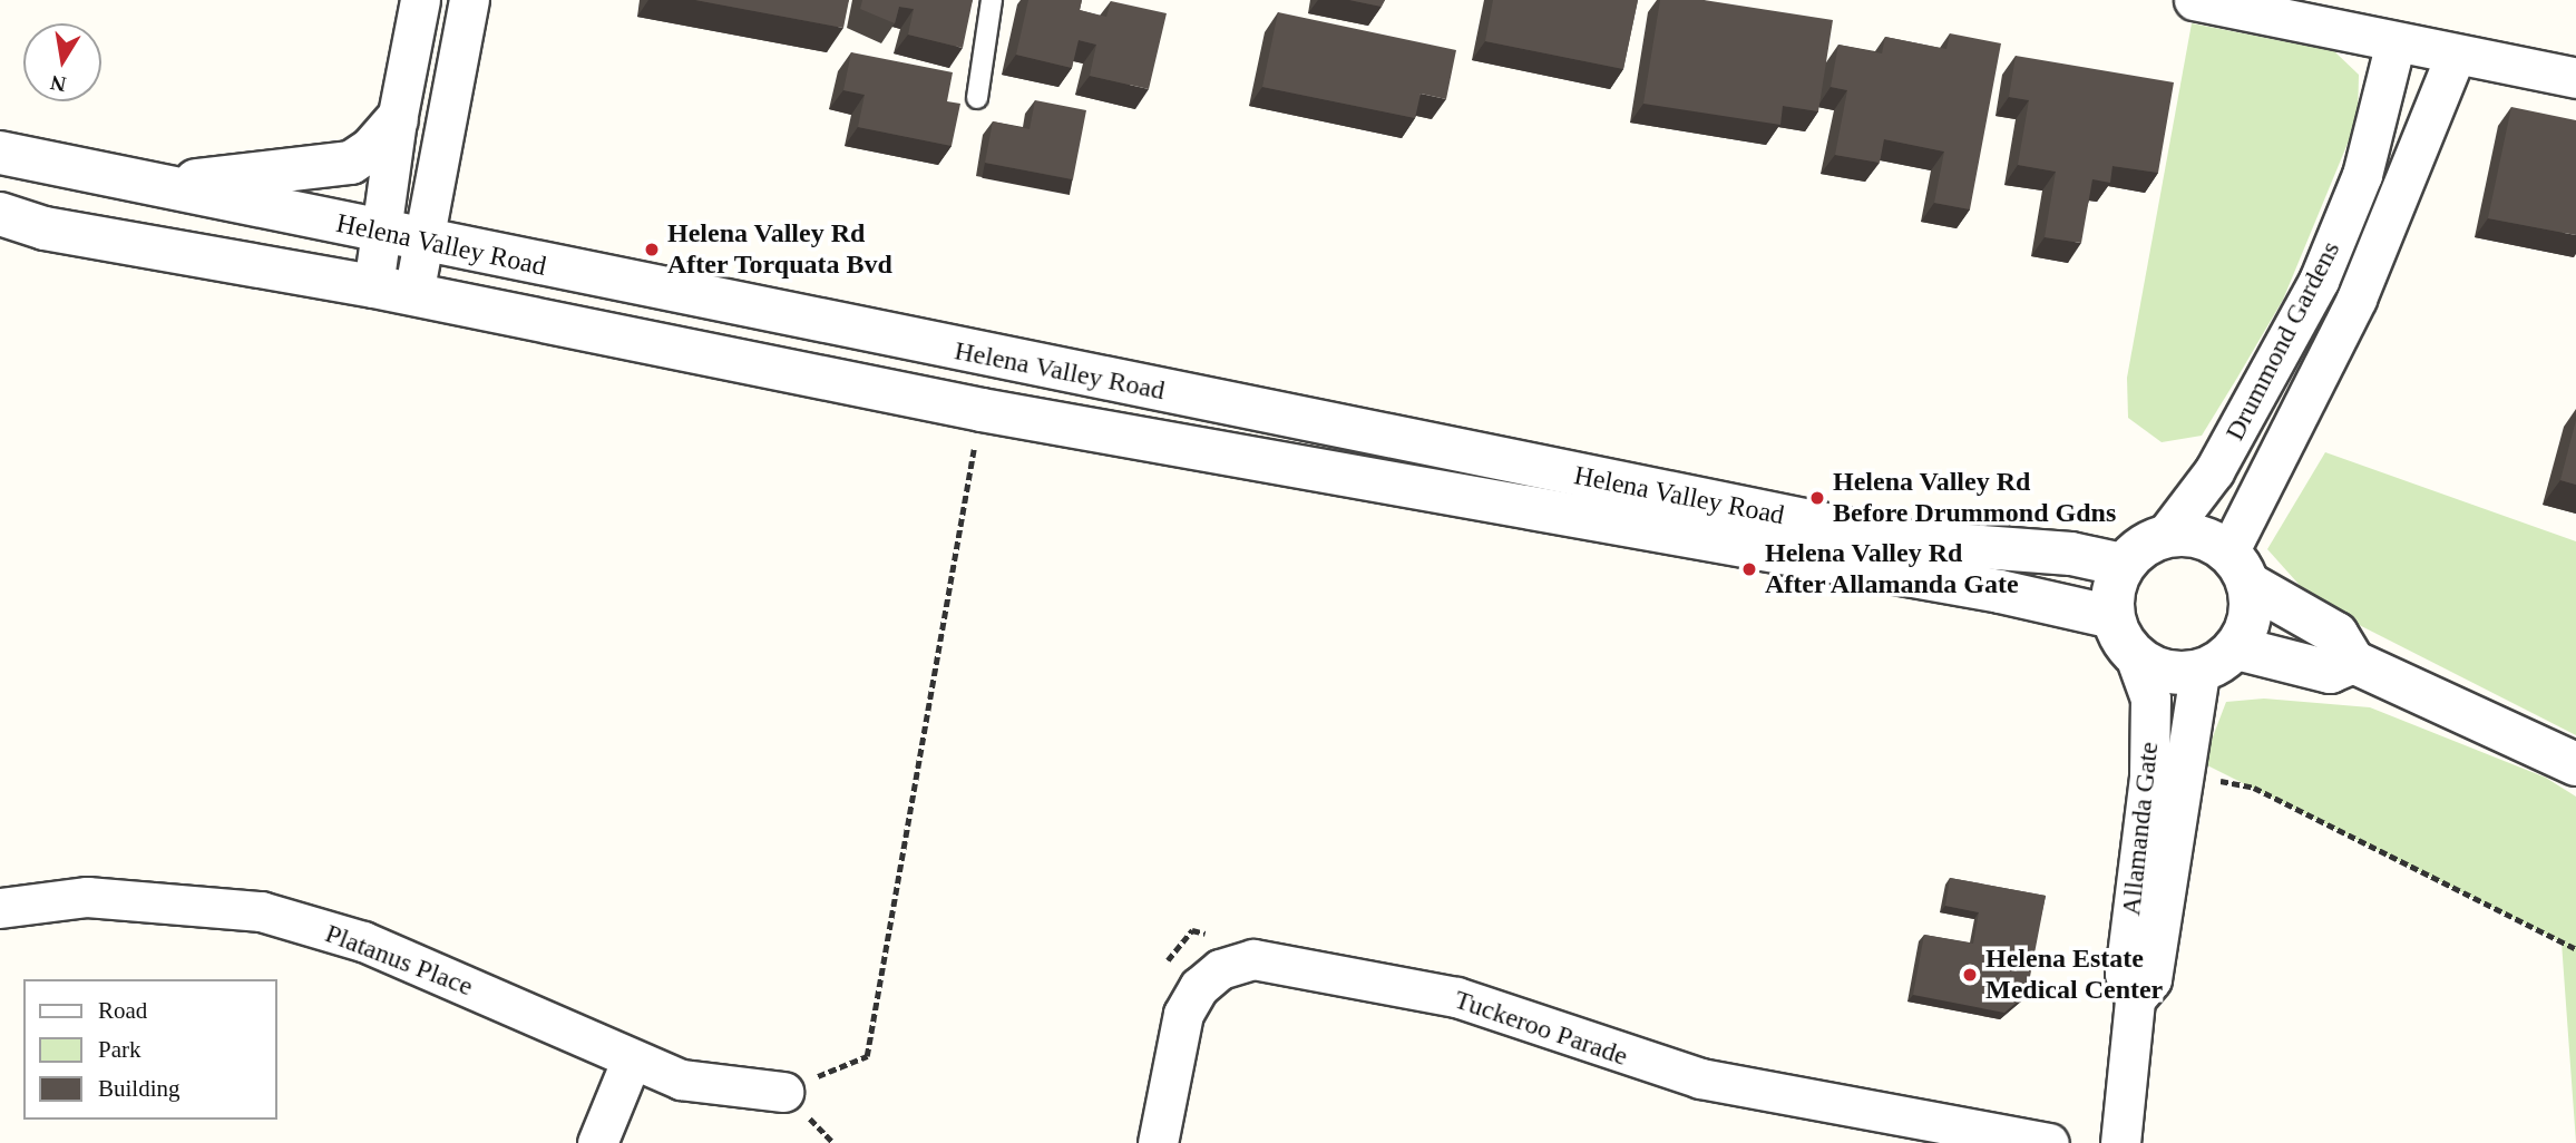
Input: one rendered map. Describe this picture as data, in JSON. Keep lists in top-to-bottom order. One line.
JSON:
{"streets":{"street":["Helena Valley Road","Drummond Gardens","Allamanda Gate","Platanus Place","Tuckeroo Parade"]},"crossings":[["Helena Valley Road","Drummond Gardens"],["Helena Valley Road","Allamanda Gate"],["Drummond Gardens","Allamanda Gate"]],"places":["Helena Valley Rd After Torquata Bvd","Helena Valley Rd Before Drummond Gdns","Helena Valley Rd After Allamanda Gate","Helena Estate Medical Center"],"legend":["Road","Park","Building"],"north":"bottom"}
